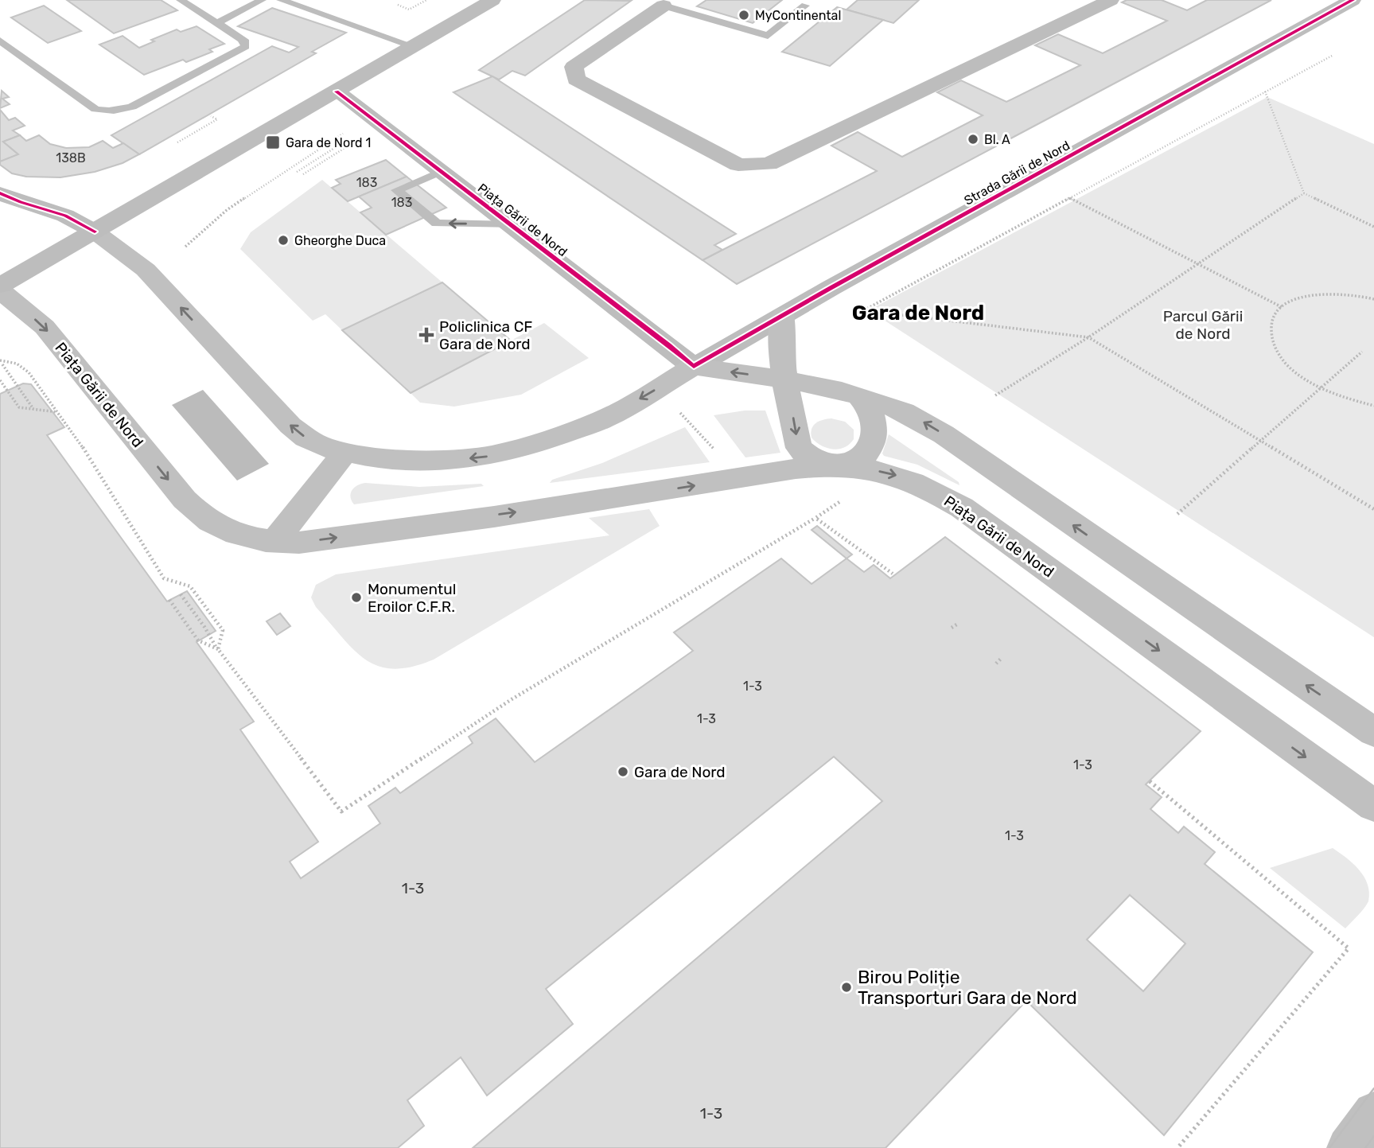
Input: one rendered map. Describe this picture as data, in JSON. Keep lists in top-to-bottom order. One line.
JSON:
{"streets":{"main road":["Piața Gării de Nord"],"street":["Strada Gării de Nord"]},"crossings":[["Strada Gării de Nord","Piața Gării de Nord"]],"one_way":["Piața Gării de Nord"],"districts":["Gara de Nord"],"parks":["Parcul Gării de Nord"],"places":{"other":["MyContinental","Bl. A","Gheorghe Duca","Monumentul Eroilor C.F.R.","Gara de Nord","Birou Poliție Transporturi Gara de Nord"],"transit":["Gara de Nord 1"],"health":["Policlinica CF Gara de Nord"]},"house_numbers":["138B","183","183","1-3","1-3","1-3","1-3","1-3","1-3"]}
